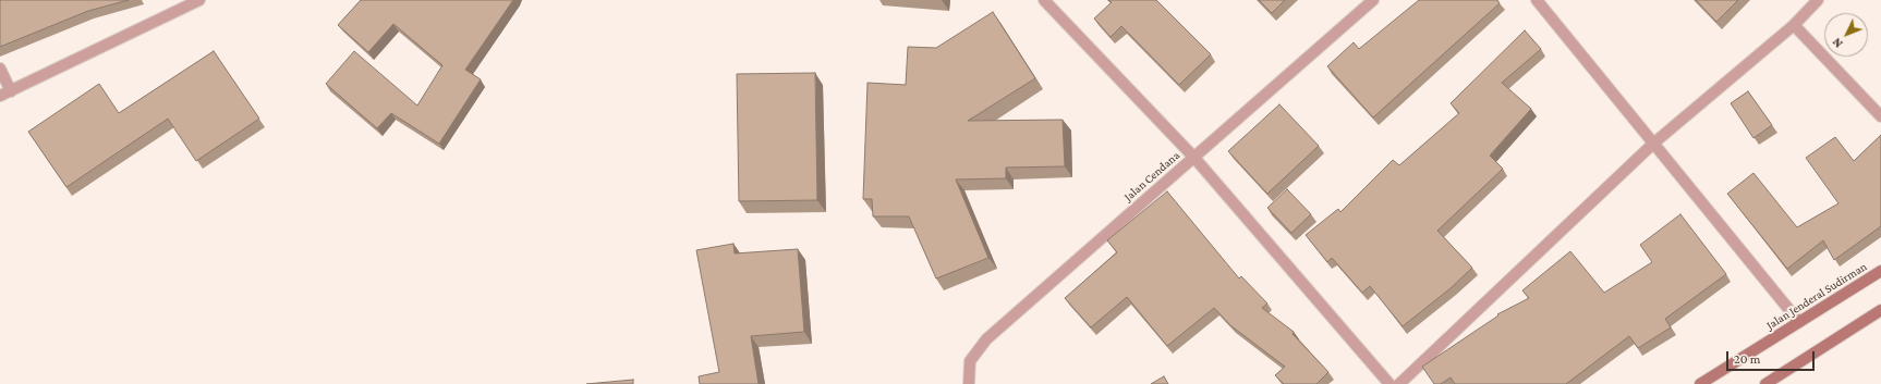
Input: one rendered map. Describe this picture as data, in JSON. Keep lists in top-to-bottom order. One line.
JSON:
{"streets":{"main road":["Jalan Jenderal Sudirman"],"street":["Jalan Cendana"]},"scale_bar":"20 m","north":"bottom left"}
